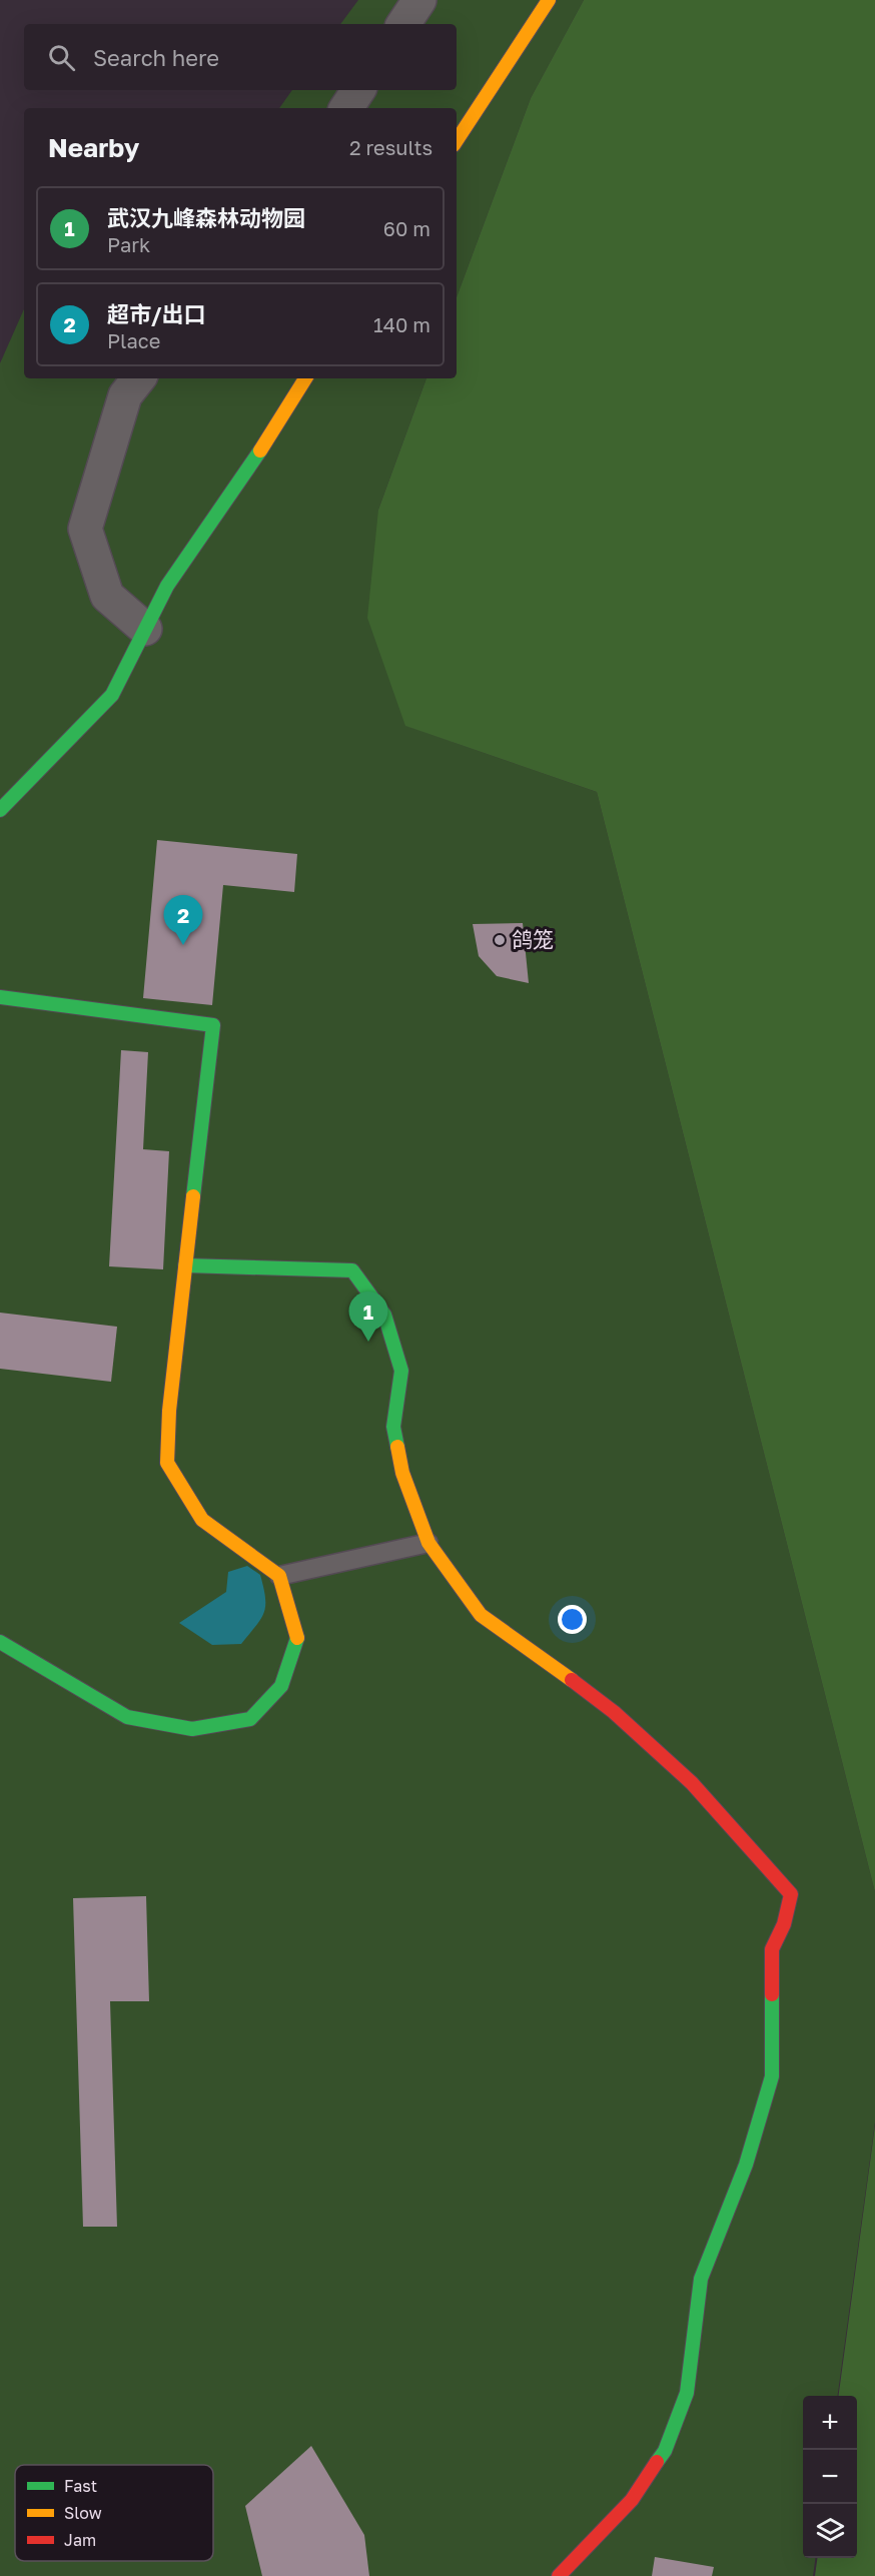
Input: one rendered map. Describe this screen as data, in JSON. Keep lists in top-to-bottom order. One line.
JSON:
{"places":["鸽笼"],"legend":["Fast","Slow","Jam"],"page":{"search":"Search here","heading":["Nearby","2 results"],"list":[{"mark":"1","name":"武汉九峰森林动物园","note":"Park","value":"60 m"},{"mark":"2","name":"超市/出口","note":"Place","value":"140 m"}],"pins":["2","1"],"map_buttons":["+","−"]}}
